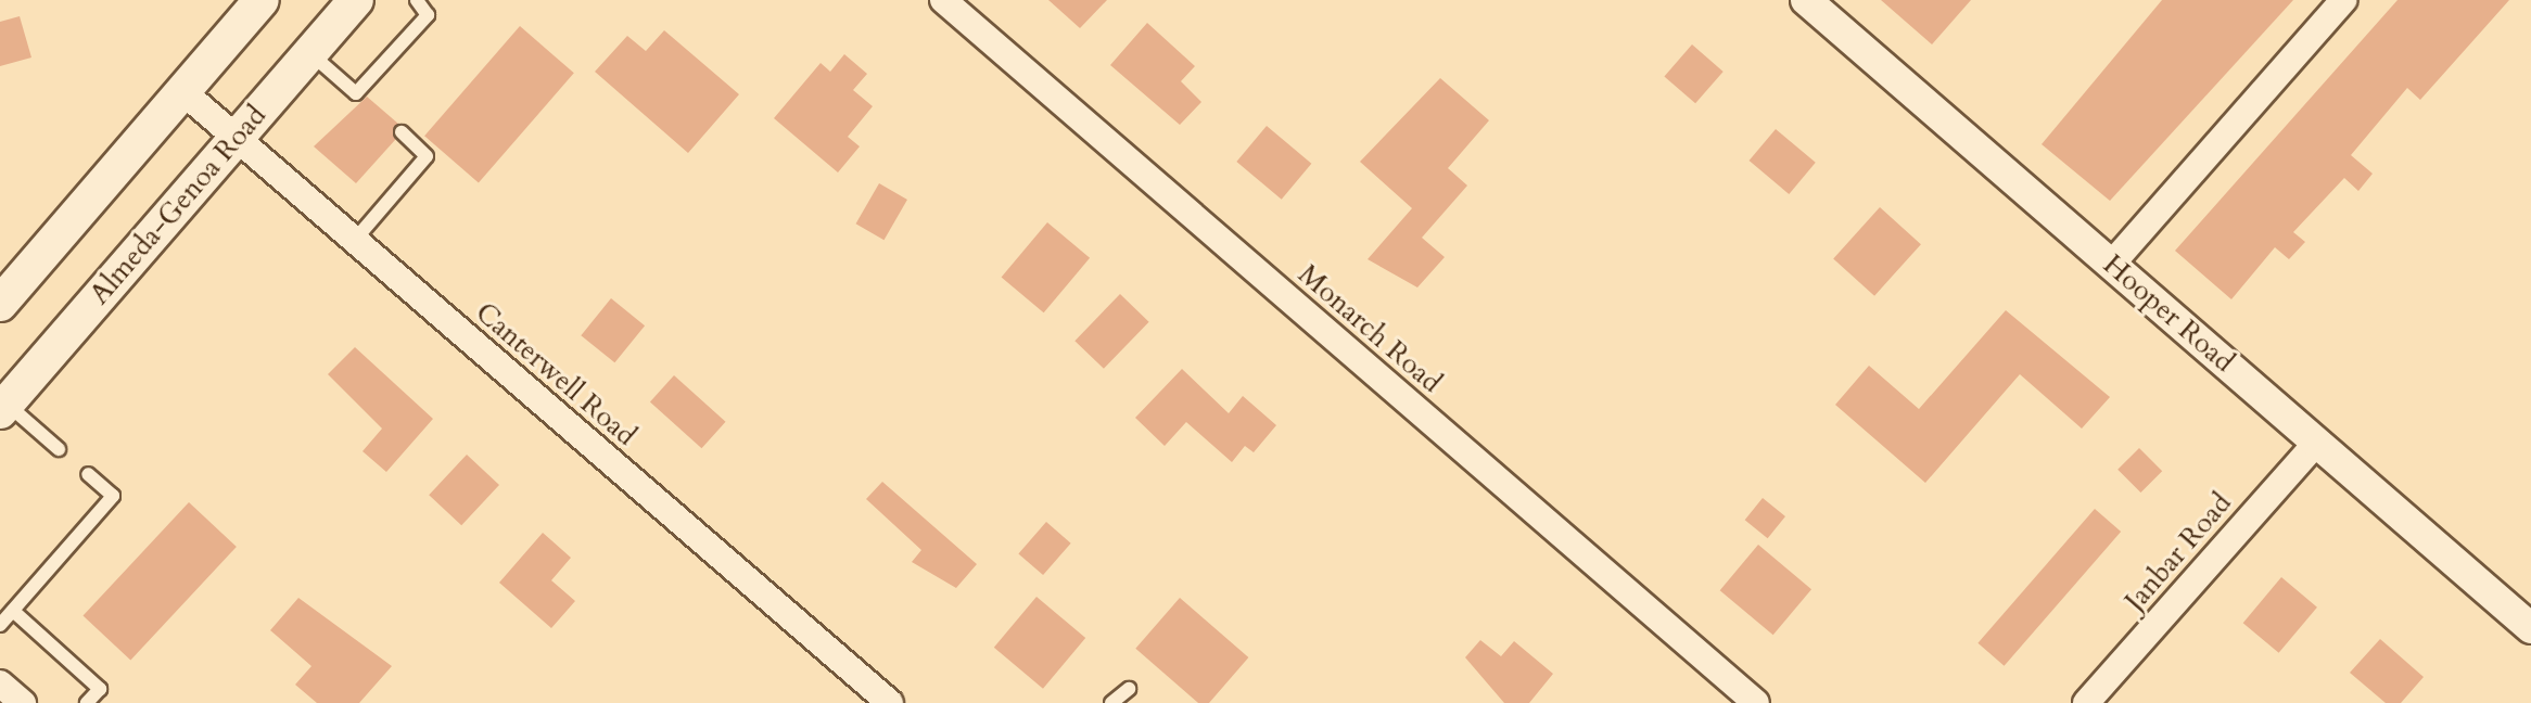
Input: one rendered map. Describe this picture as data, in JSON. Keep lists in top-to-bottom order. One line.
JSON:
{"streets":{"main road":["Almeda-Genoa Road"],"street":["Hooper Road","Monarch Road","Canterwell Road","Janbar Road"]},"crossings":[["Almeda-Genoa Road","Canterwell Road"],["Hooper Road","Janbar Road"]]}
